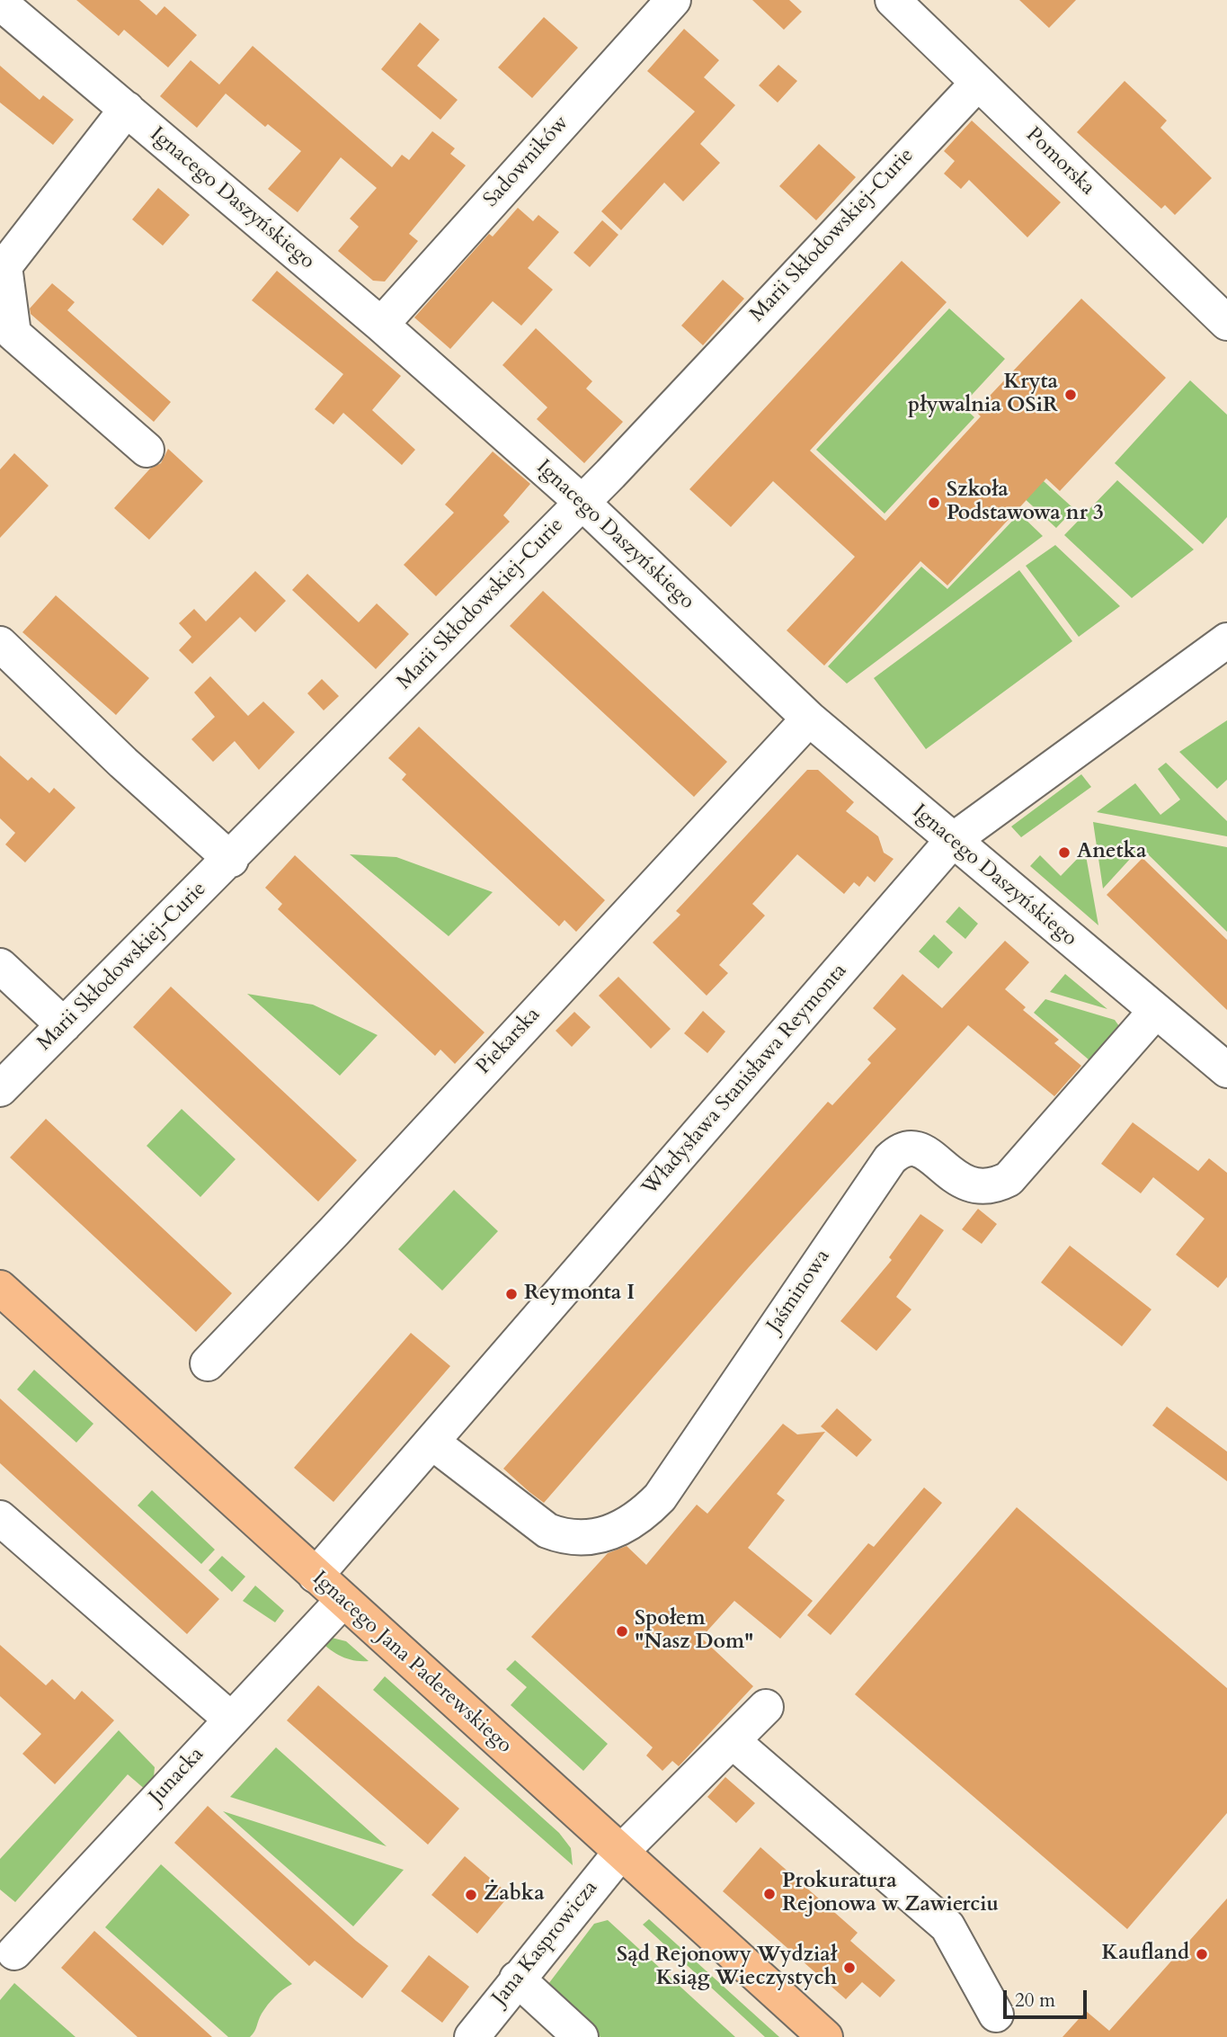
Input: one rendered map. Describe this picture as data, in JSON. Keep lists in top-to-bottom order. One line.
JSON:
{"streets":{"main road":["Ignacego Jana Paderewskiego"],"street":["Sadowników","Pomorska","Ignacego Daszyńskiego","Marii Skłodowskiej-Curie","Piekarska","Władysława Stanisława Reymonta","Jaśminowa","Junacka","Jana Kasprowicza"]},"crossings":[["Sadowników","Ignacego Daszyńskiego"],["Pomorska","Marii Skłodowskiej-Curie"],["Ignacego Daszyńskiego","Marii Skłodowskiej-Curie"],["Ignacego Daszyńskiego","Piekarska"],["Ignacego Daszyńskiego","Władysława Stanisława Reymonta"],["Ignacego Daszyńskiego","Jaśminowa"],["Władysława Stanisława Reymonta","Jaśminowa"],["Władysława Stanisława Reymonta","Ignacego Jana Paderewskiego"],["Ignacego Jana Paderewskiego","Junacka"],["Ignacego Jana Paderewskiego","Jana Kasprowicza"]],"places":["Kryta pływalnia OSiR","Szkoła Podstawowa nr 3","Anetka","Reymonta I","Społem \"Nasz Dom\"","Prokuratura Rejonowa w Zawierciu","Żabka","Kaufland","Sąd Rejonowy Wydział Ksiąg Wieczystych"],"scale_bar":"20 m"}
